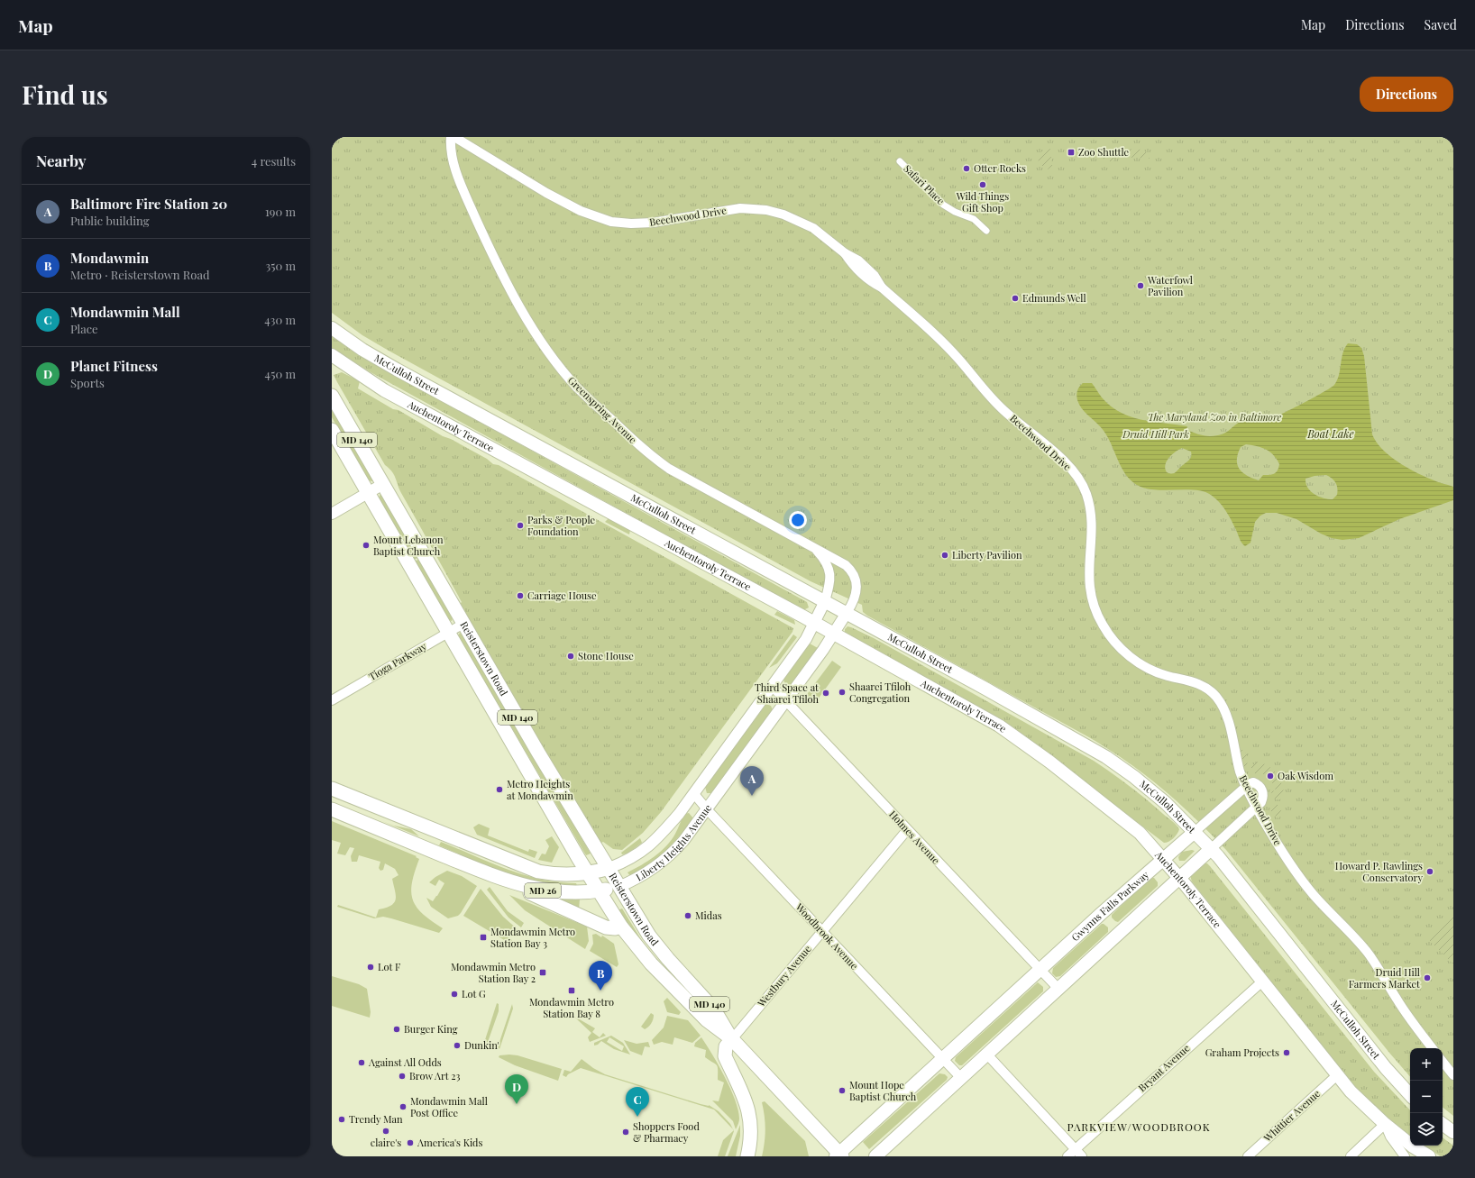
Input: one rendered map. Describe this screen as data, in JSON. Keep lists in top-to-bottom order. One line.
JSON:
{"streets":{"main road":["McCulloh Street","Auchentoroly Terrace","MD 140","Reisterstown Road","Liberty Heights Avenue","MD 26","Gwynns Falls Parkway"],"street":["Safari Place","Beechwood Drive","Greenspring Avenue","Tioga Parkway","Holmes Avenue","Woodbrook Avenue","Westbury Avenue","Bryant Avenue","Whittier Avenue"]},"crossings":[["Beechwood Drive","Gwynns Falls Parkway"],["McCulloh Street","Greenspring Avenue"],["McCulloh Street","Liberty Heights Avenue"],["McCulloh Street","Gwynns Falls Parkway"],["Greenspring Avenue","Liberty Heights Avenue"],["Auchentoroly Terrace","Liberty Heights Avenue"],["Auchentoroly Terrace","Gwynns Falls Parkway"],["Auchentoroly Terrace","Bryant Avenue"],["Auchentoroly Terrace","Whittier Avenue"],["Reisterstown Road","Tioga Parkway"],["Reisterstown Road","Liberty Heights Avenue"],["Reisterstown Road","Gwynns Falls Parkway"],["Reisterstown Road","Westbury Avenue"],["Holmes Avenue","Liberty Heights Avenue"],["Holmes Avenue","Gwynns Falls Parkway"],["Holmes Avenue","Westbury Avenue"],["Liberty Heights Avenue","Woodbrook Avenue"],["Gwynns Falls Parkway","Woodbrook Avenue"],["Woodbrook Avenue","Westbury Avenue"]],"districts":["PARKVIEW/WOODBROOK"],"water":["Boat Lake"],"parks":["The Maryland Zoo in Baltimore","Druid Hill Park"],"places":{"transit":["Zoo Shuttle","Mondawmin Metro Station Bay 3","Mondawmin Metro Station Bay 2","Mondawmin Metro Station Bay 8"],"other":["Otter Rocks","Wild Things Gift Shop","Waterfowl Pavilion","Edmunds Well","Parks & People Foundation","Mount Lebanon Baptist Church","Liberty Pavilion","Carriage House","Stone House","Shaarei Tfiloh Congregation","Third Space at Shaarei Tfiloh","Oak Wisdom","Metro Heights at Mondawmin","Howard P. Rawlings Conservatory","Midas","Lot F","Druid Hill Farmers Market","Lot G","Burger King","Dunkin'","Graham Projects","Against All Odds","Brow Art 23","Mount Hope Baptist Church","Mondawmin Mall Post Office","Trendy Man","claire's","Shoppers Food & Pharmacy","America's Kids"]},"page":{"header":"Map","nav":["Map","Directions","Saved"],"buttons":"Directions","title":"Find us","heading":["Nearby","4 results"],"list":[{"mark":"A","name":"Baltimore Fire Station 20","note":"Public building","value":"190 m"},{"mark":"B","name":"Mondawmin","note":"Metro · Reisterstown Road","value":"350 m"},{"mark":"C","name":"Mondawmin Mall","note":"Place","value":"430 m"},{"mark":"D","name":"Planet Fitness","note":"Sports","value":"450 m"}],"pins":["A","B","D","C"],"map_buttons":["+","−"]}}
